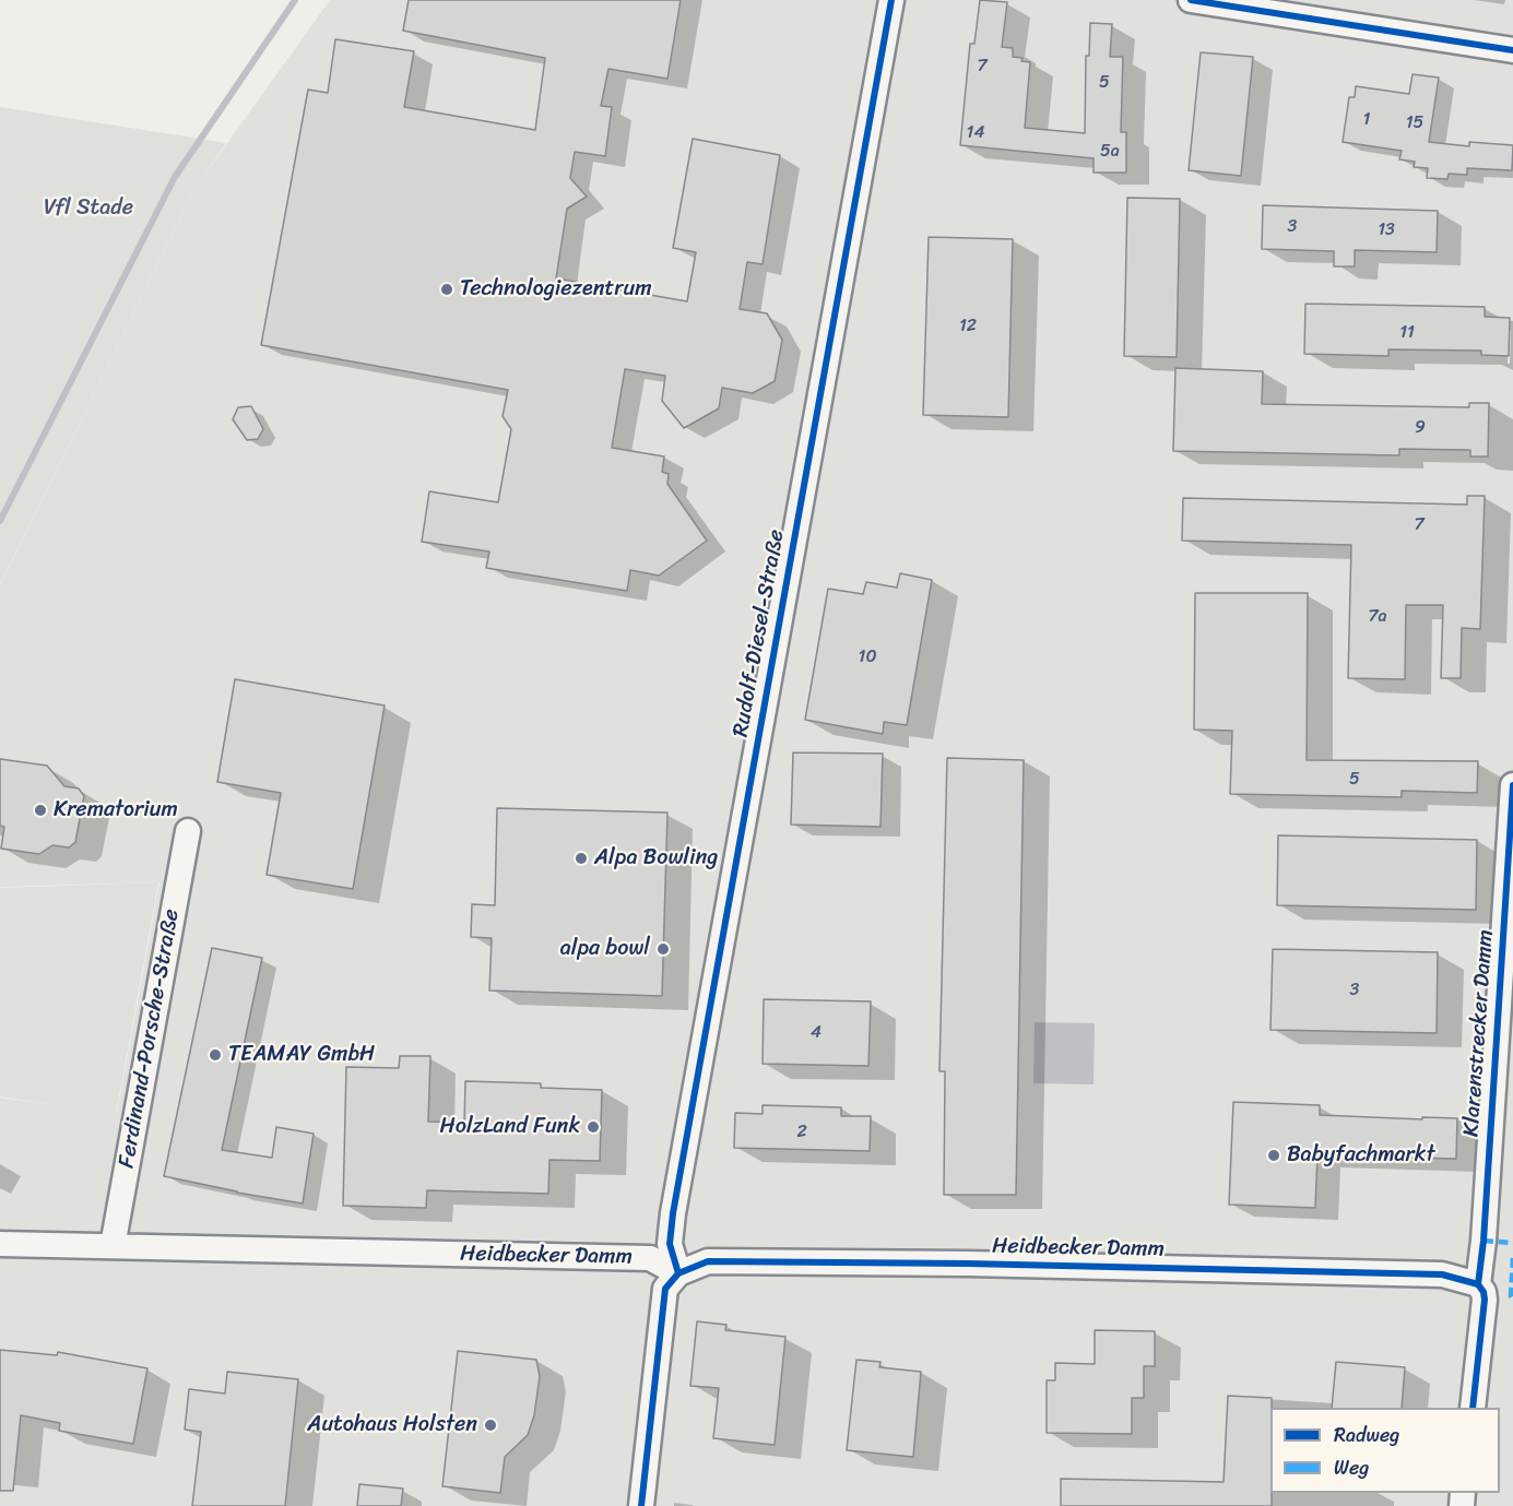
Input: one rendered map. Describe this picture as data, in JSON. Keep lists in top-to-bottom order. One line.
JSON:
{"streets":{"street":["Rudolf-Diesel-Straße","Klarenstrecker Damm","Ferdinand-Porsche-Straße","Heidbecker Damm"]},"crossings":[["Rudolf-Diesel-Straße","Heidbecker Damm"],["Klarenstrecker Damm","Heidbecker Damm"],["Ferdinand-Porsche-Straße","Heidbecker Damm"]],"parks":["Vfl Stade"],"places":["Technologiezentrum","Krematorium","Alpa Bowling","alpa bowl","TEAMAY GmbH","HolzLand Funk","Babyfachmarkt","Autohaus Holsten"],"house_numbers":["7","5","1","15","14","5a","3","13","12","11","9","7","7a","10","5","3","4","2"],"legend":["Radweg","Weg"]}
